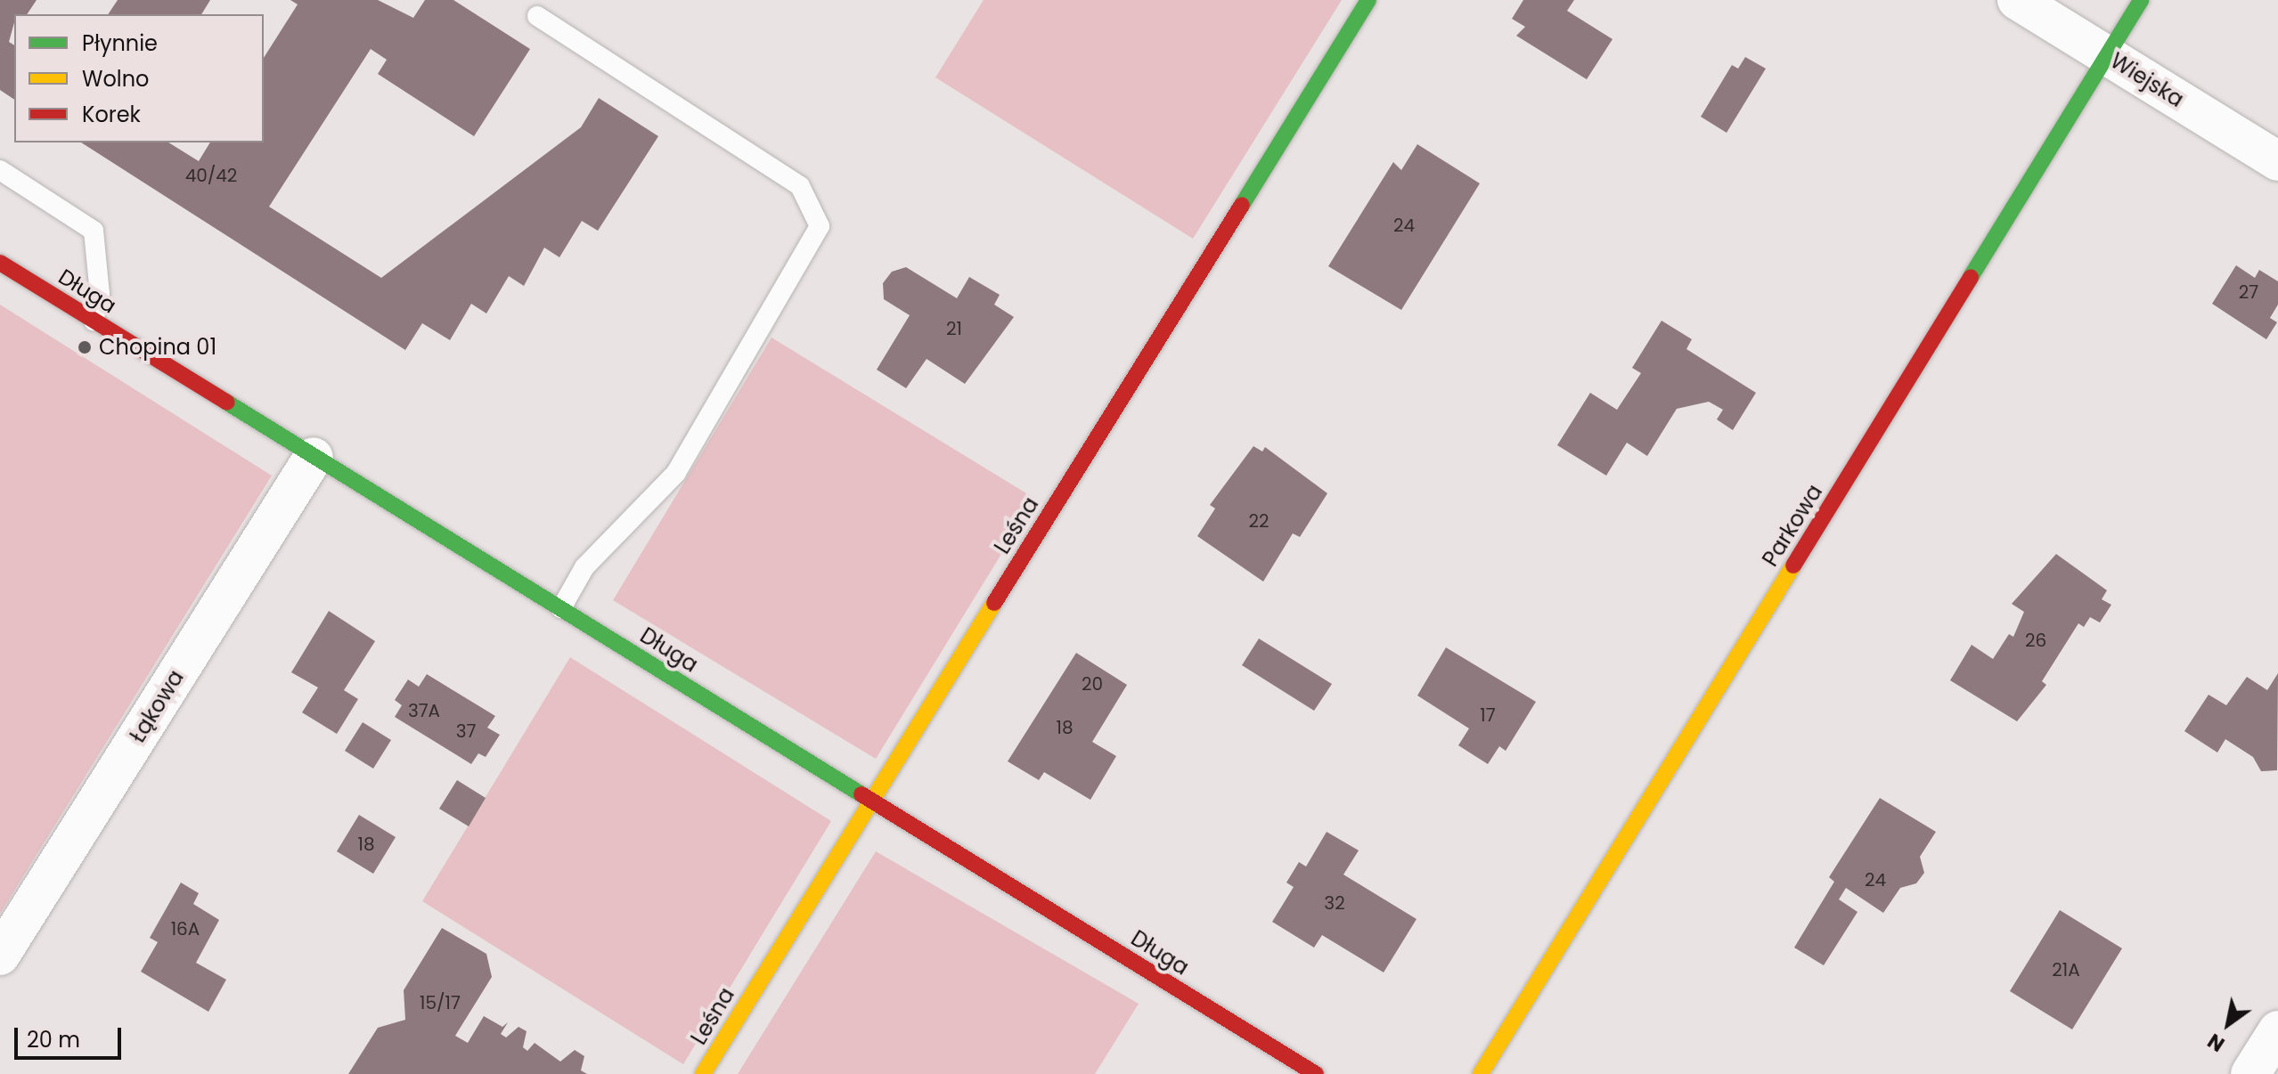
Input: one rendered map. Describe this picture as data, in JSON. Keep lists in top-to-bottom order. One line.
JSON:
{"streets":{"street":["Wiejska","Długa","Leśna","Parkowa","Łąkowa"]},"crossings":[["Wiejska","Parkowa"],["Długa","Leśna"],["Długa","Łąkowa"]],"places":["Chopina 01"],"house_numbers":["40/42","24","27","21","22","26","20","37A","17","18","37","18","24","32","16A","21A","15/17"],"legend":["Płynnie","Wolno","Korek"],"scale_bar":"20 m","north":"bottom left"}
